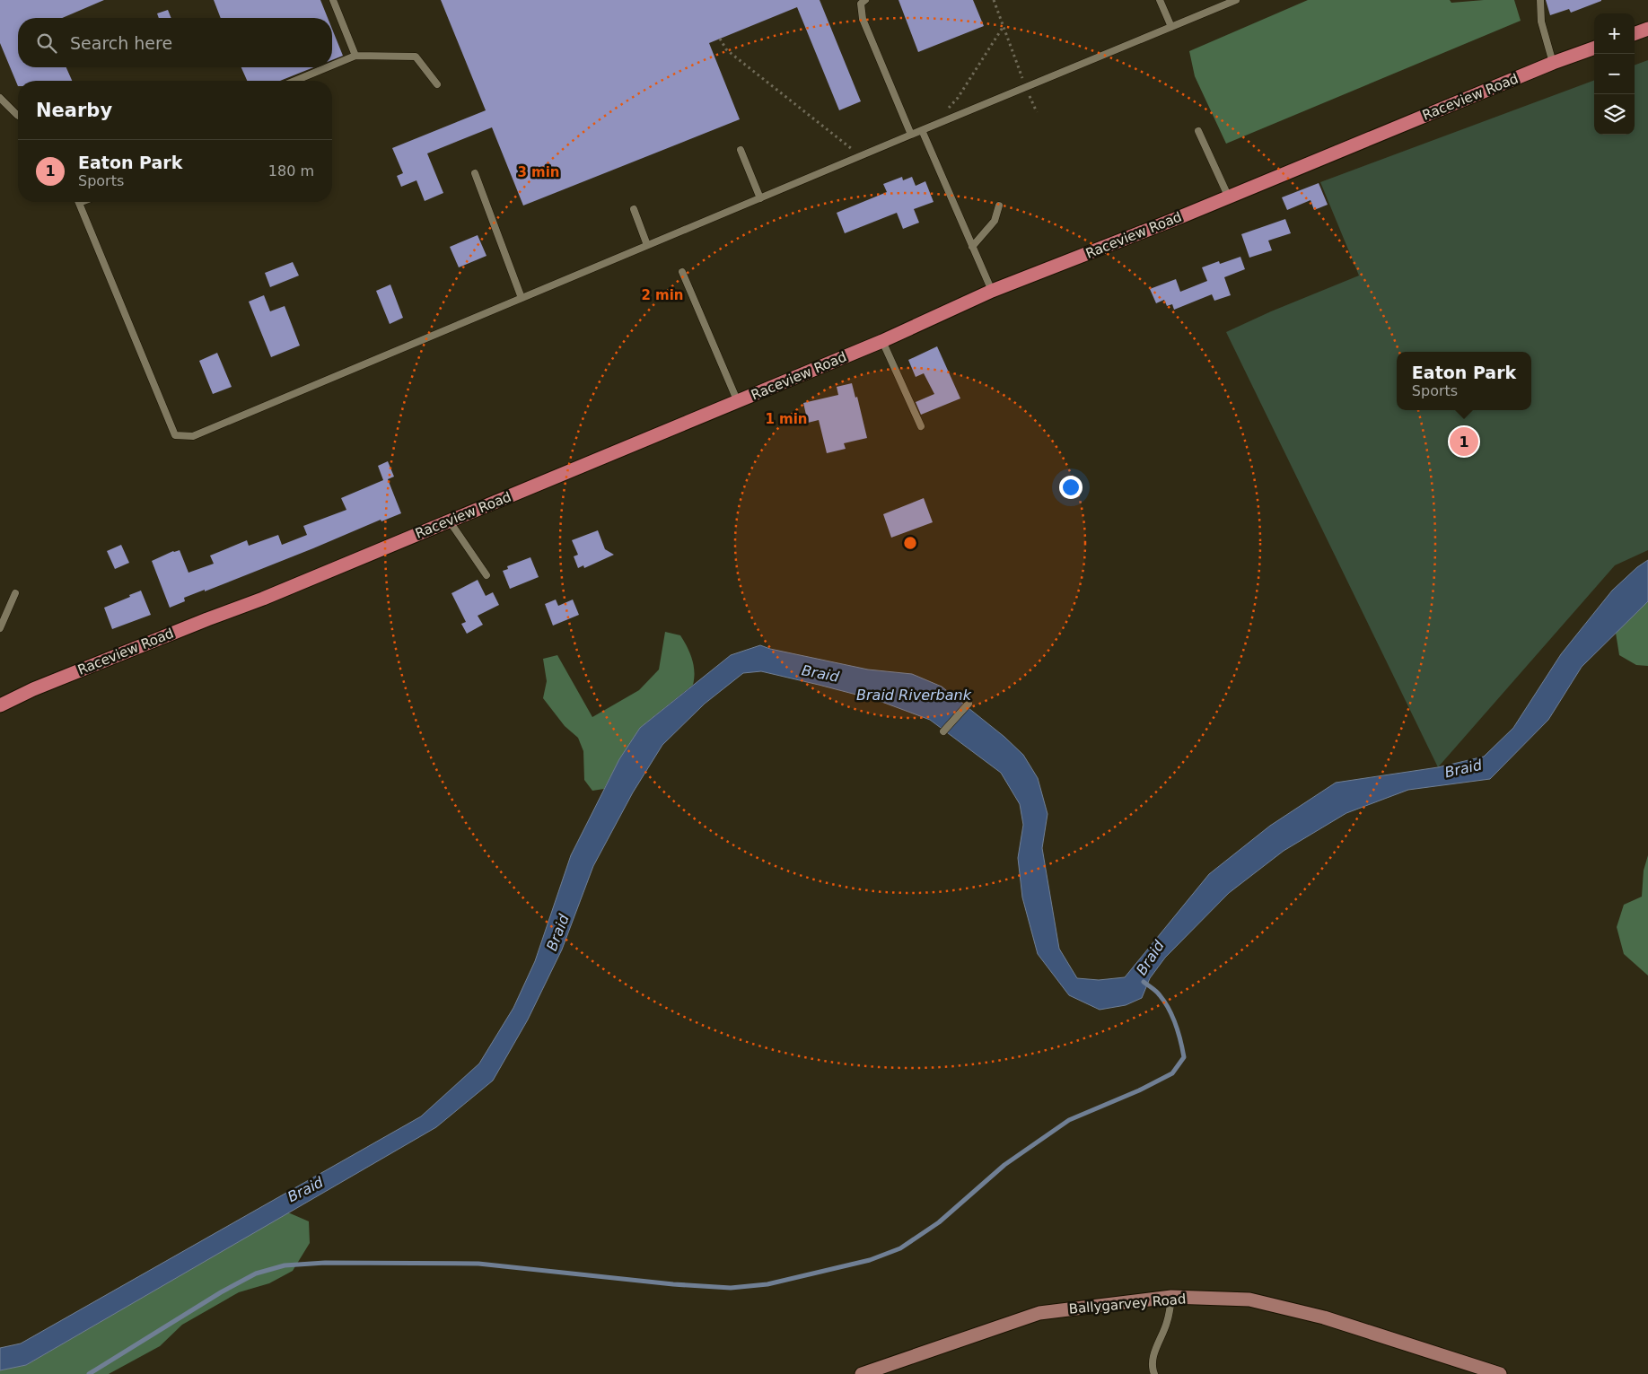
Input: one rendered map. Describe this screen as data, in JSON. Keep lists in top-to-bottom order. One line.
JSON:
{"streets":{"main road":["Raceview Road"],"street":["Ballygarvey Road"]},"water":["Braid","Braid Riverbank"],"page":{"map_buttons":["+","−"],"search":"Search here","heading":"Nearby","list":[{"mark":"1","name":"Eaton Park","note":"Sports","value":"180 m"}],"popup":["Eaton Park","Sports"],"pins":"1"},"rings":["3 min","2 min","1 min"]}
